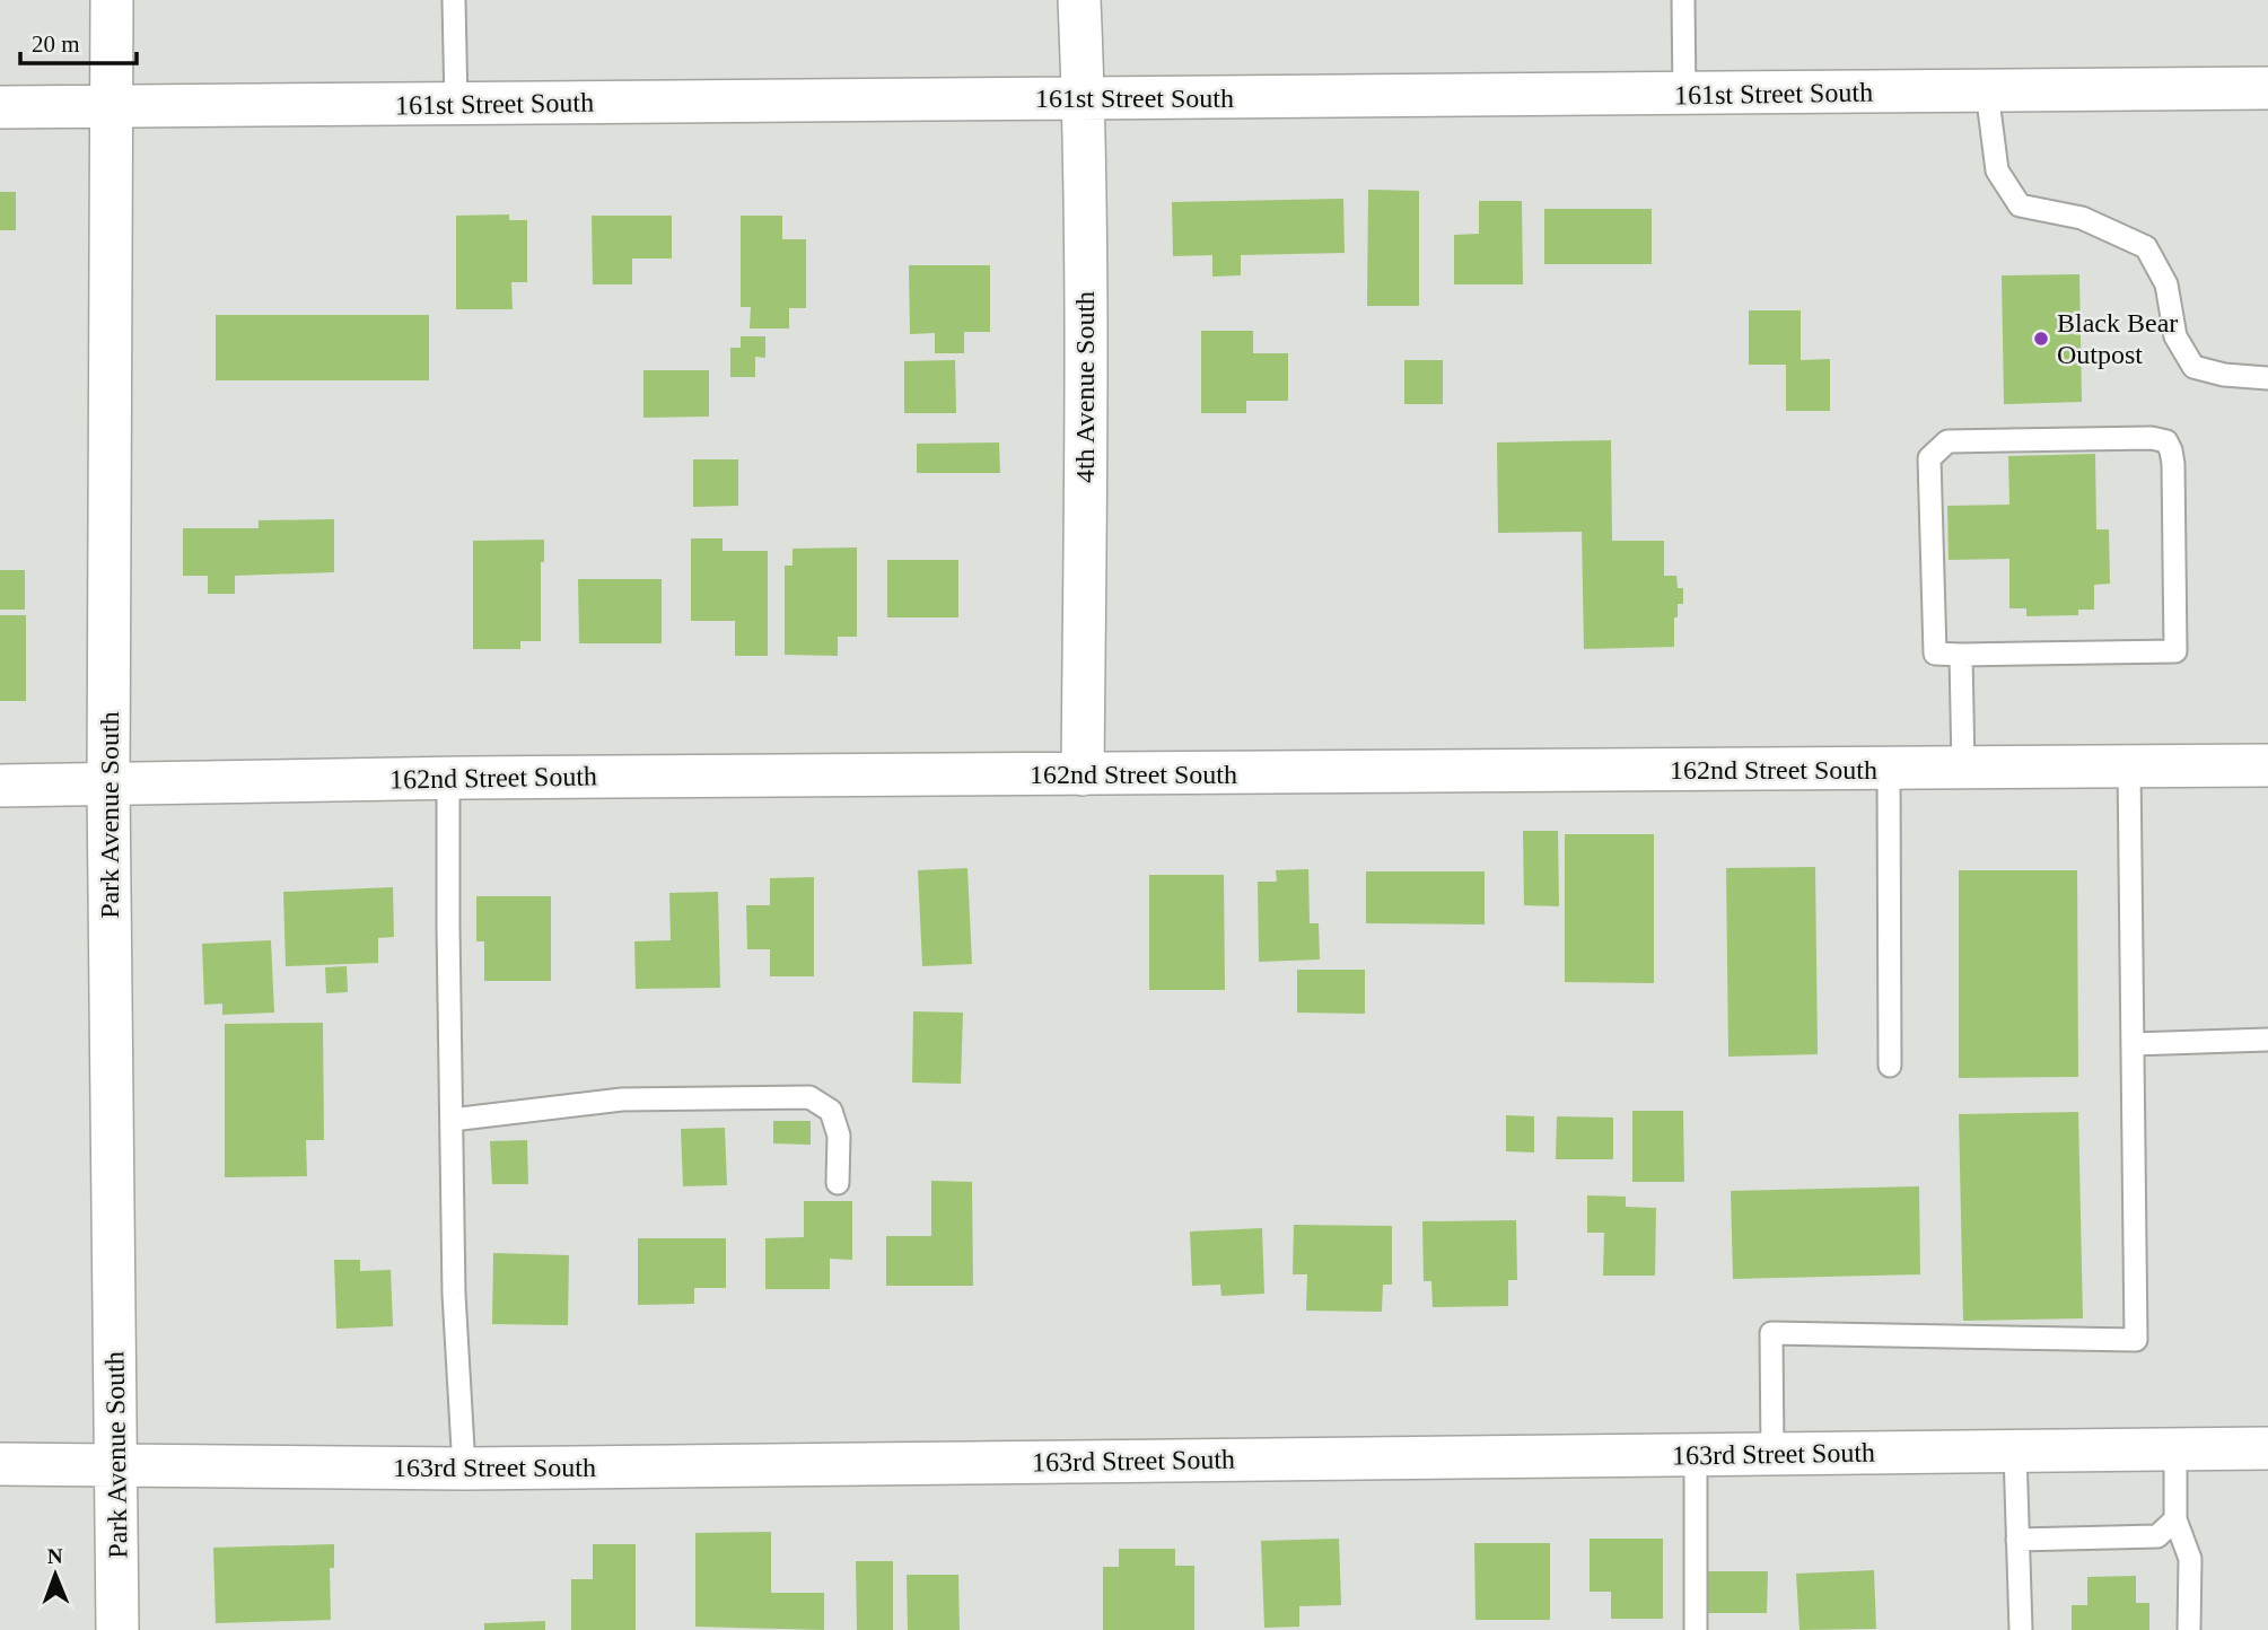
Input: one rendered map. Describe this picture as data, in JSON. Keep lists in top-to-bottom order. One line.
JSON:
{"streets":{"street":["161st Street South","4th Avenue South","162nd Street South","Park Avenue South","163rd Street South"]},"crossings":[["161st Street South","4th Avenue South"],["161st Street South","Park Avenue South"],["4th Avenue South","162nd Street South"],["162nd Street South","Park Avenue South"],["Park Avenue South","163rd Street South"]],"places":["Black Bear Outpost"],"scale_bar":"20 m","north":"top"}
